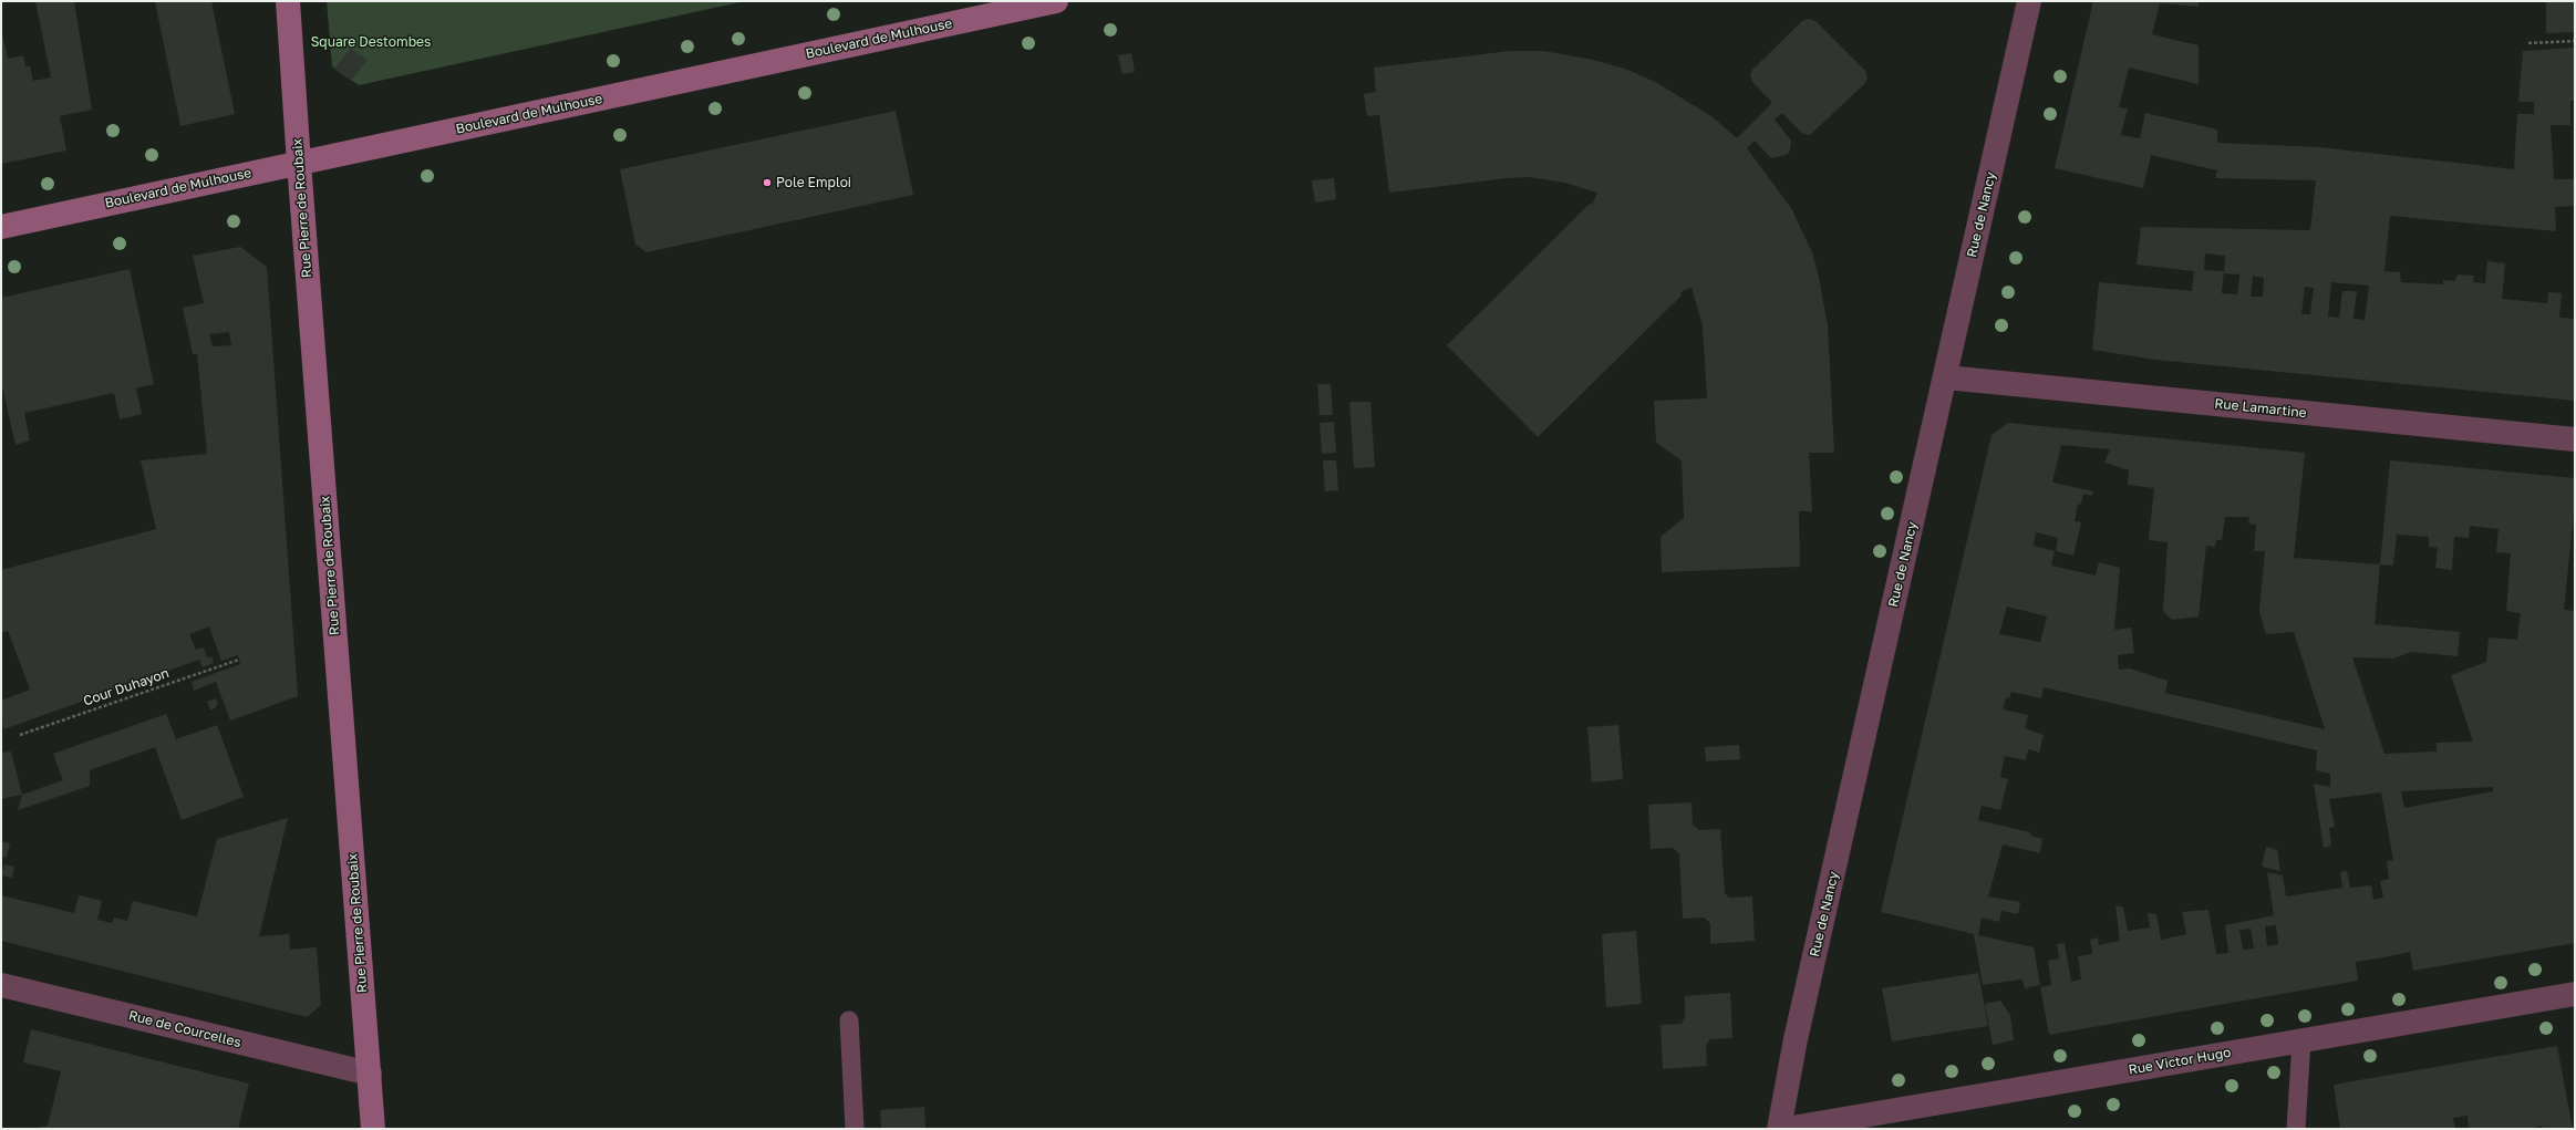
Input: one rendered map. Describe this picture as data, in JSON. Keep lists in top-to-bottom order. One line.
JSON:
{"streets":{"street":["Boulevard de Mulhouse","Rue Pierre de Roubaix","Rue de Nancy","Rue Lamartine","Rue de Courcelles","Rue Victor Hugo"],"path":["Cour Duhayon"]},"crossings":[["Boulevard de Mulhouse","Rue Pierre de Roubaix"],["Rue Pierre de Roubaix","Rue de Courcelles"],["Rue de Nancy","Rue Lamartine"]],"parks":["Square Destombes"],"places":["Pole Emploi"]}
